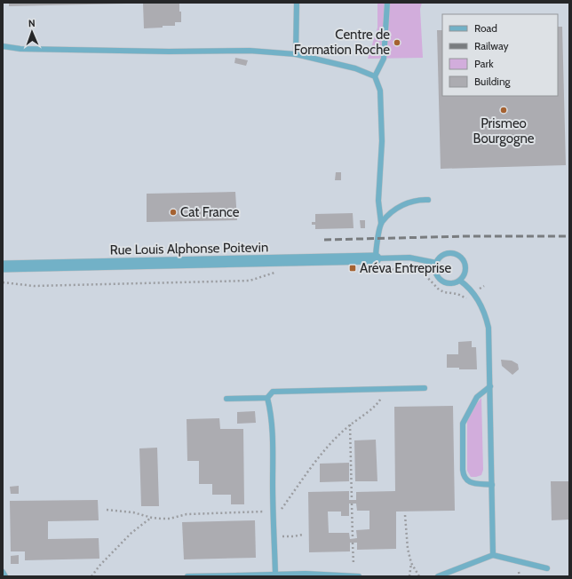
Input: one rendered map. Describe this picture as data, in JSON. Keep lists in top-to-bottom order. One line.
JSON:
{"streets":{"street":["Rue Louis Alphonse Poitevin"]},"places":{"other":["Centre de Formation Roche","Prismeo Bourgogne","Cat France"],"transit":["Aréva Entreprise"]},"legend":["Road","Railway","Park","Building"],"north":"top"}
